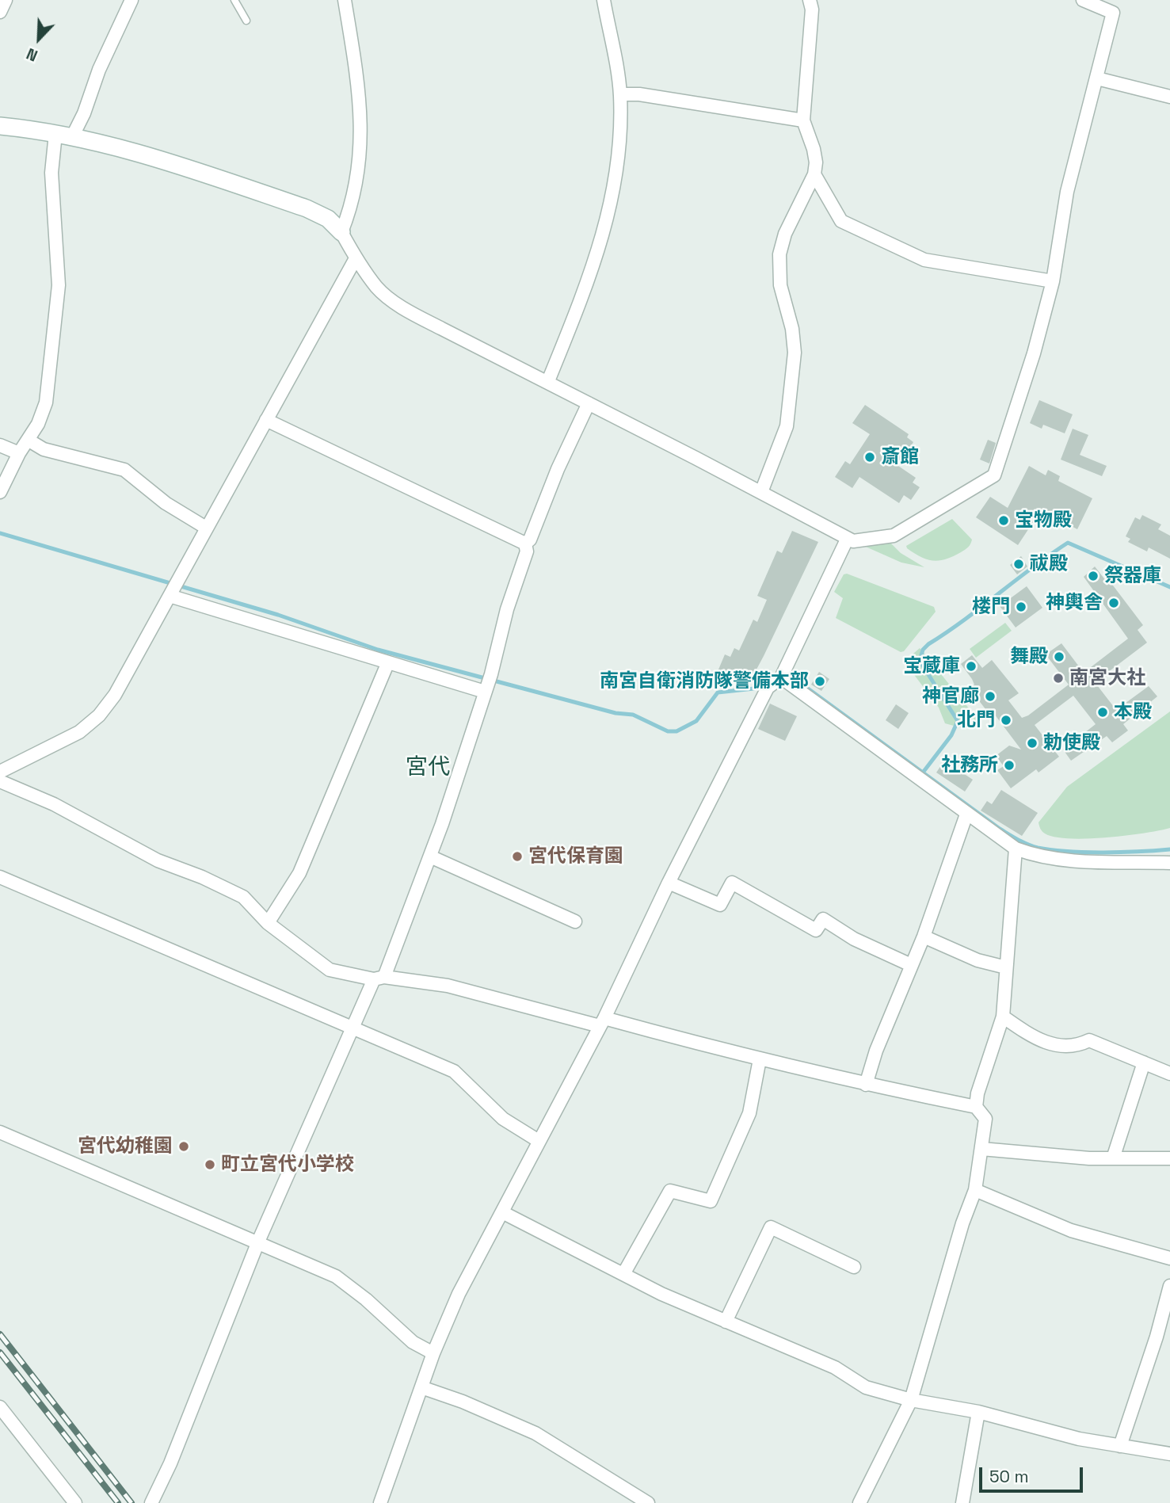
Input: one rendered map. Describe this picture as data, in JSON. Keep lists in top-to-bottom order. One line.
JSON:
{"districts":["宮代"],"places":["斎館","宝物殿","祓殿","祭器庫","神輿舎","楼門","舞殿","宝蔵庫","南宮大社","南宮自衛消防隊警備本部","神官廊","本殿","北門","勅使殿","社務所","宮代保育園","宮代幼稚園","町立宮代小学校"],"scale_bar":"50 m","north":"bottom left"}
